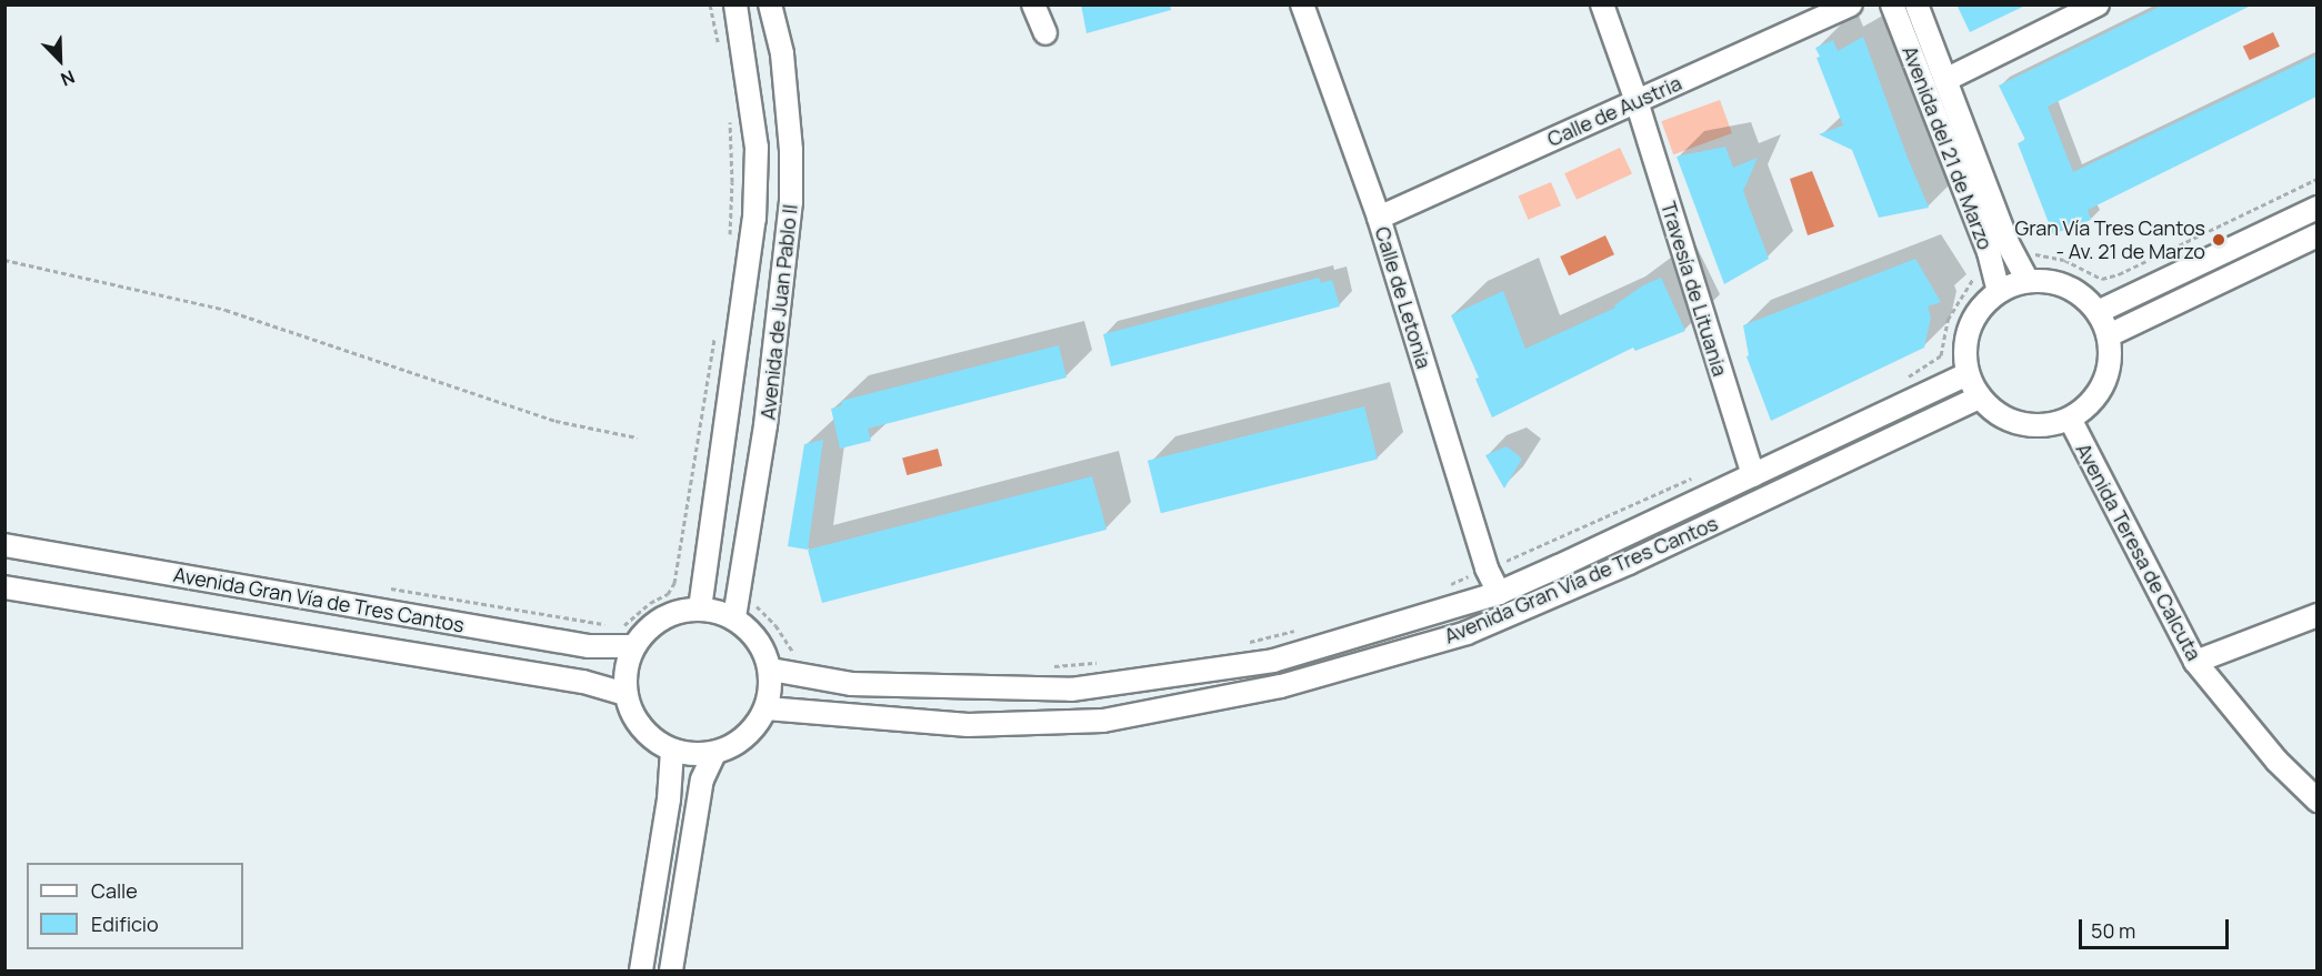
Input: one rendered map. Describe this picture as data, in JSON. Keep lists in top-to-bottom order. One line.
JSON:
{"streets":{"street":["Calle de Austria","Avenida del 21 de Marzo","Travesía de Lituania","Calle de Letonia","Avenida de Juan Pablo II","Avenida Teresa de Calcuta","Avenida Gran Vía de Tres Cantos"]},"crossings":[["Calle de Austria","Travesía de Lituania"],["Calle de Austria","Calle de Letonia"],["Avenida del 21 de Marzo","Avenida Teresa de Calcuta"],["Avenida del 21 de Marzo","Avenida Gran Vía de Tres Cantos"],["Travesía de Lituania","Avenida Gran Vía de Tres Cantos"],["Calle de Letonia","Avenida Gran Vía de Tres Cantos"],["Avenida de Juan Pablo II","Avenida Gran Vía de Tres Cantos"],["Avenida Teresa de Calcuta","Avenida Gran Vía de Tres Cantos"]],"places":["Gran Vía Tres Cantos - Av. 21 de Marzo"],"legend":["Calle","Edificio"],"scale_bar":"50 m","north":"bottom right"}
